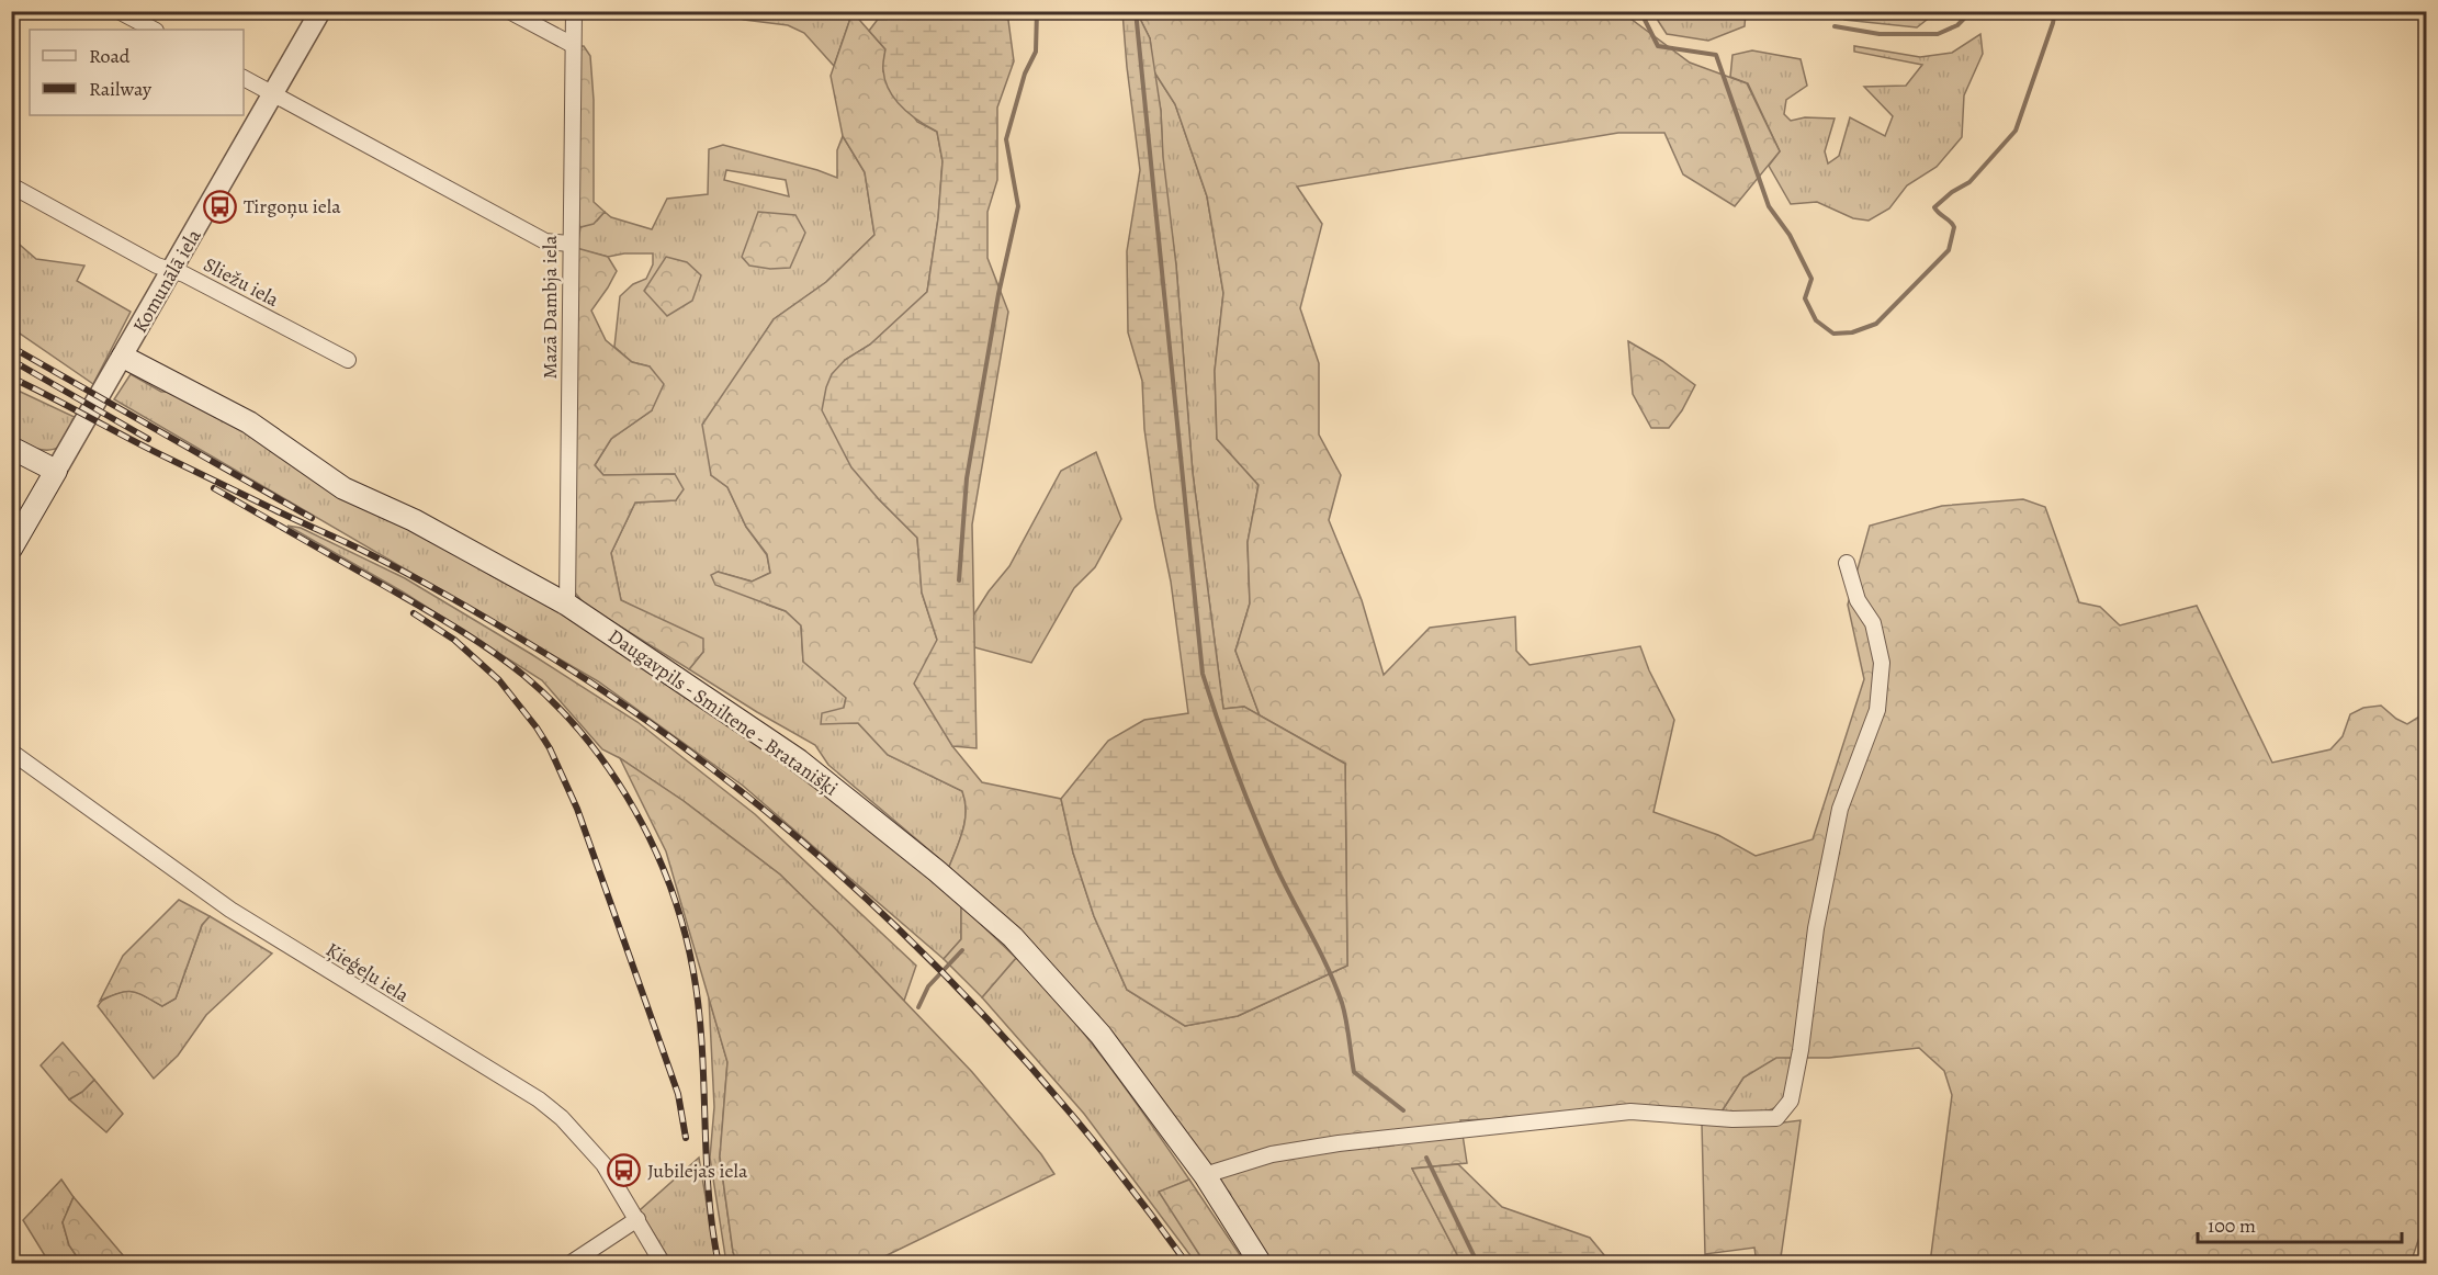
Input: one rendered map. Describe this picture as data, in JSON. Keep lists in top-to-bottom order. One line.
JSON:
{"streets":{"main road":["Komunālā iela","Daugavpils - Smiltene - Bratanišķi"],"street":["Sliežu iela","Mazā Dambja iela","Ķieģeļu iela"]},"crossings":[["Komunālā iela","Sliežu iela"],["Komunālā iela","Daugavpils - Smiltene - Bratanišķi"],["Mazā Dambja iela","Daugavpils - Smiltene - Bratanišķi"]],"places":{"bus stop":["Tirgoņu iela","Jubilejas iela"]},"legend":["Road","Railway"],"scale_bar":"100 m"}
